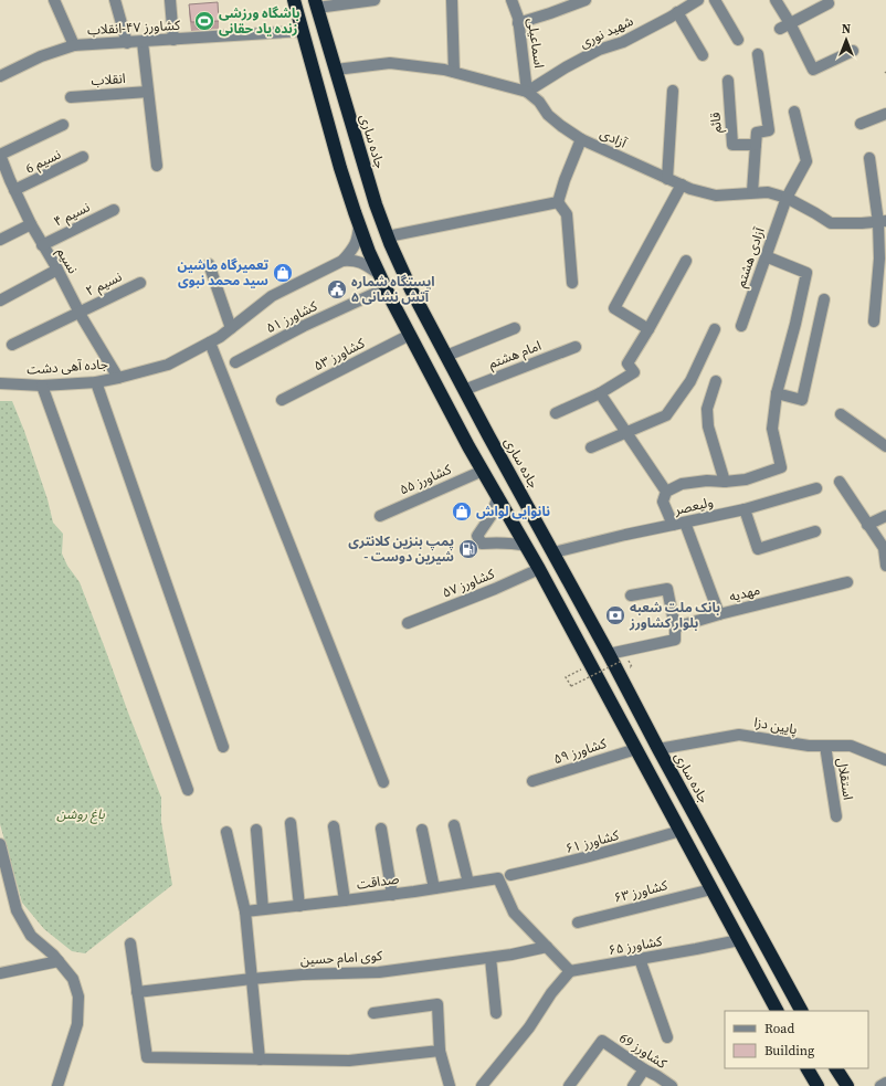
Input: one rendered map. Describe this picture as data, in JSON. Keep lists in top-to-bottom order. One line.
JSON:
{"streets":{"highway":["جاده ساری"],"street":["کشاورز ۴۷-انقلاب","شهید نوری","اسماعیلی","انقلاب","قائم","آزادی","نسیم 6","نسیم ۴","آزادی هشتم","نسیم","نسیم ۲","کشاورز ۵۱","کشاورز ۵۳","امام هشتم","جاده آهی دشت","کشاورز ۵۵","ولیعصر","کشاورز ۵۷","مهدیه","پایین دزا","کشاورز ۵۹","استقلال","کشاورز ۶۱","صداقت","کشاورز ۶۳","کشاورز ۶۵","کوی امام حسین","کشاورز 69"]},"crossings":[["شهید نوری","اسماعیلی"],["شهید نوری","آزادی"],["اسماعیلی","آزادی"],["آزادی","آزادی هشتم"],["جاده ساری","امام هشتم"],["جاده ساری","ولیعصر"],["جاده ساری","پایین دزا"],["نسیم 6","نسیم"],["نسیم ۴","نسیم"],["نسیم","نسیم ۲"],["نسیم","جاده آهی دشت"],["پایین دزا","استقلال"],["صداقت","کوی امام حسین"]],"parks":["باغ روشن"],"places":{"sports":["باشگاه ورزشی زنده یاد حقانی"],"shop":["تعمیرگاه ماشین سید محمد نبوی","نانوایی لواش"],"public building":["ایستگاه شماره ۵ آتش نشانی"],"fuel station":["پمپ بنزین کلانتری - شیرین دوست"],"bank":["بانک ملت شعبه بلوار کشاورز"]},"legend":["Road","Building"],"north":"top"}
